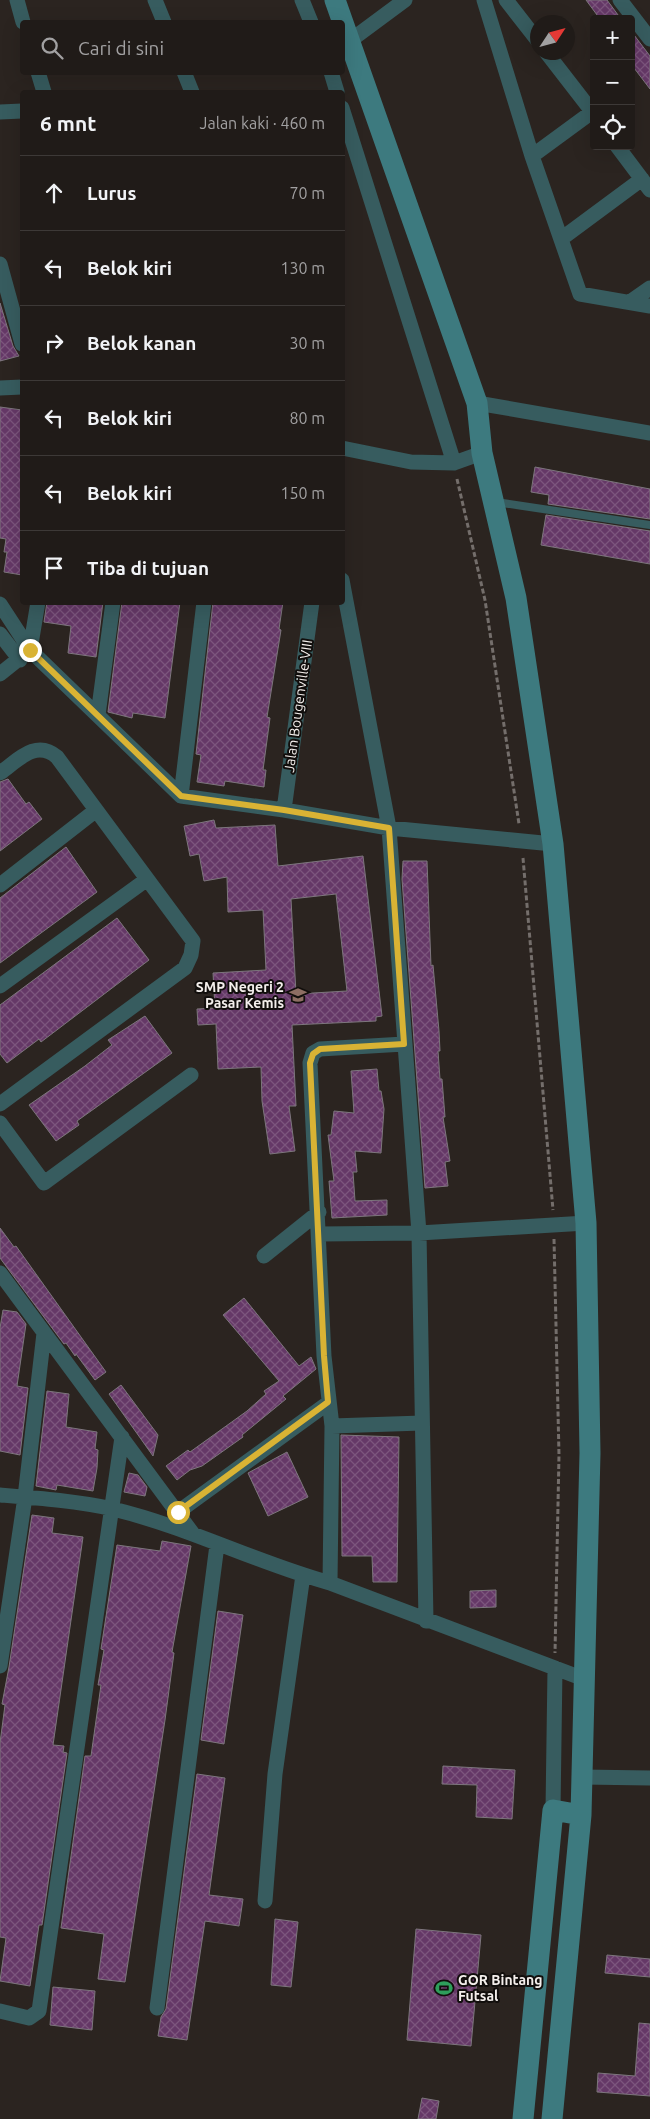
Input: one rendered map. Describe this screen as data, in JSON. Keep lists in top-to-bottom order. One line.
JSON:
{"streets":{"street":["Jalan Bougenville-VIII"]},"places":{"school or university":["SMP Negeri 2 Pasar Kemis"],"sports":["GOR Bintang Futsal"]},"north":"top right","page":{"map_buttons":["+","−"],"search":"Cari di sini","heading":["6 mnt","Jalan kaki · 460 m"],"list":[["Lurus","70 m"],["Belok kiri","130 m"],["Belok kanan","30 m"],["Belok kiri","80 m"],["Belok kiri","150 m"],"Tiba di tujuan"]}}
